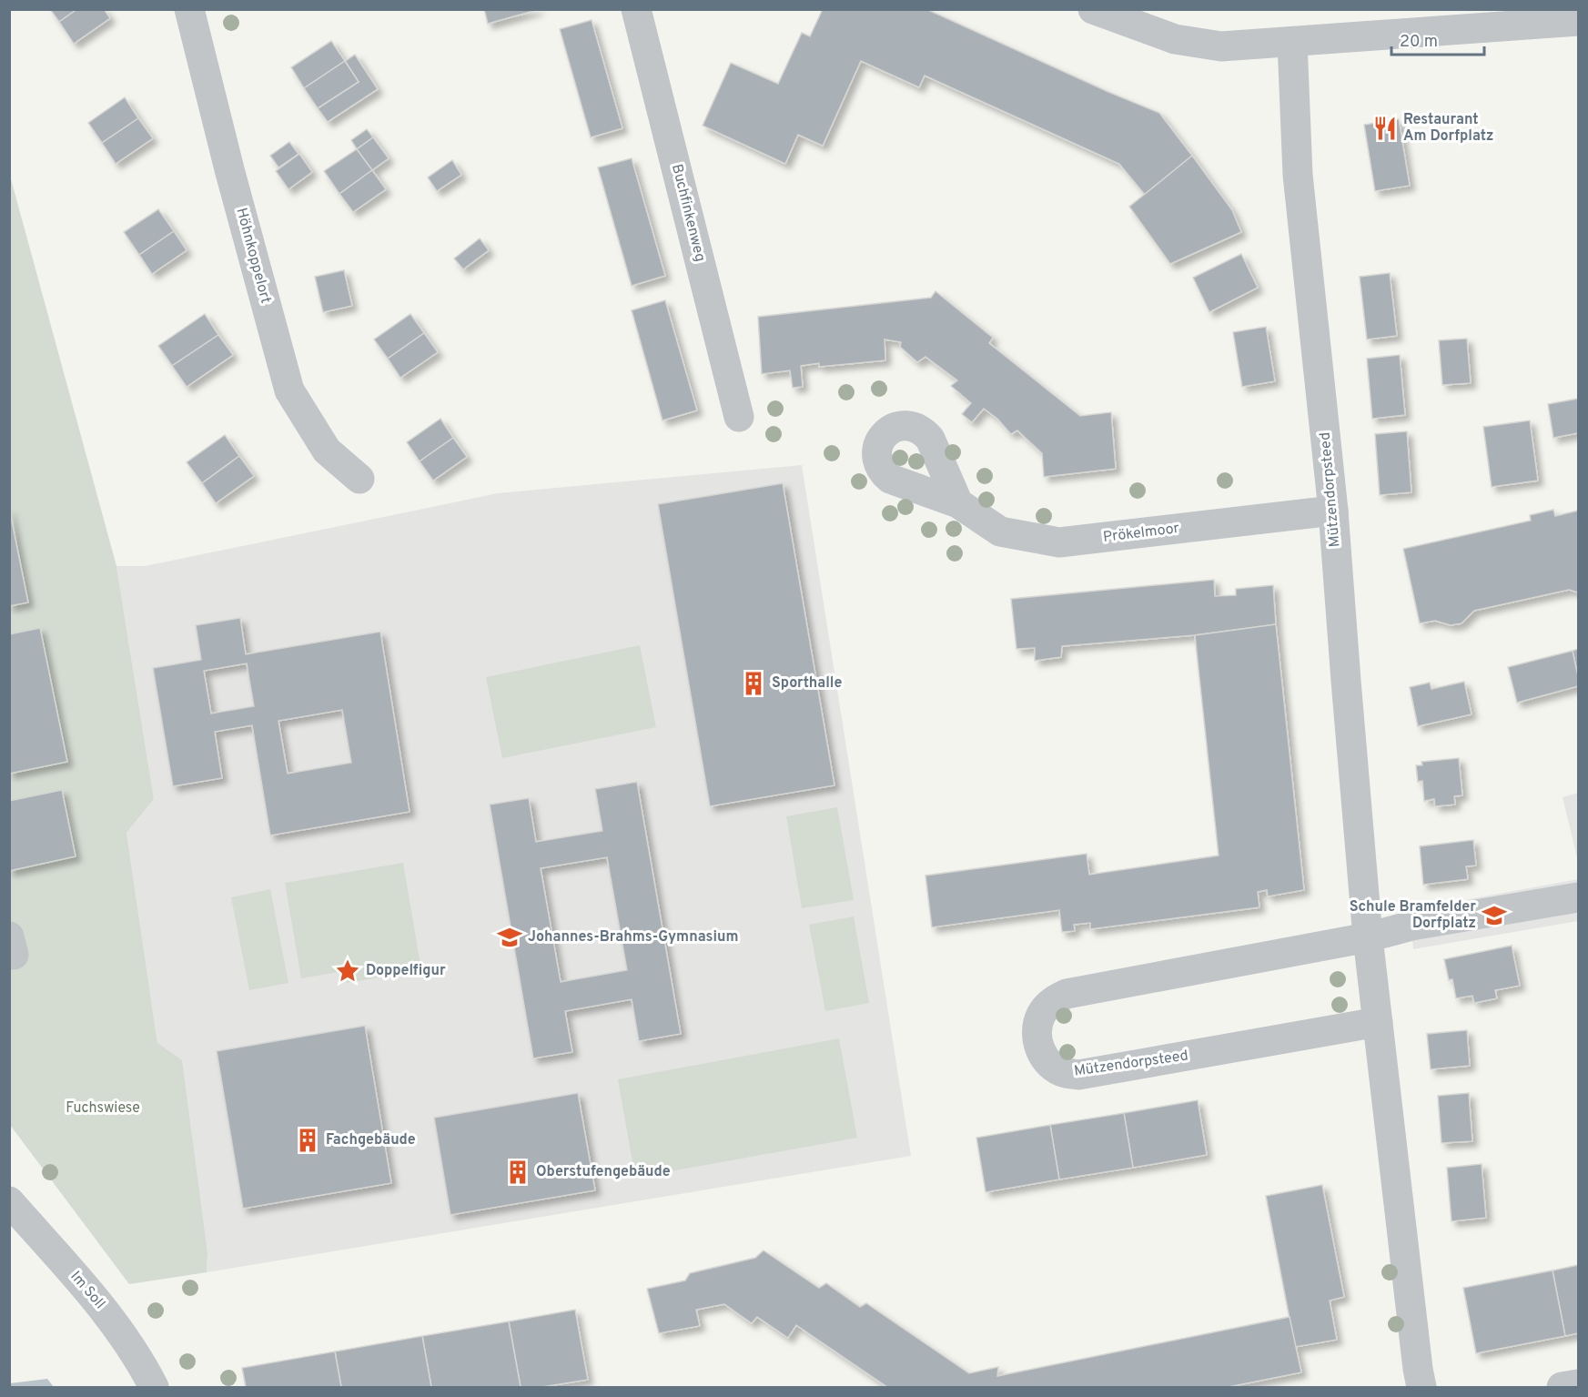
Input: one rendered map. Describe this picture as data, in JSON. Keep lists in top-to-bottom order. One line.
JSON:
{"streets":{"street":["Buchfinkenweg","Höhnkoppelort","Mützendorpsteed","Prökelmoor","Im Soll"]},"crossings":[["Mützendorpsteed","Prökelmoor"]],"parks":["Fuchswiese"],"places":{"restaurant":["Restaurant Am Dorfplatz"],"building":["Sporthalle","Fachgebäude","Oberstufengebäude"],"school or university":["Schule Bramfelder Dorfplatz","Johannes-Brahms-Gymnasium"],"place":["Doppelfigur"]},"scale_bar":"20 m"}
